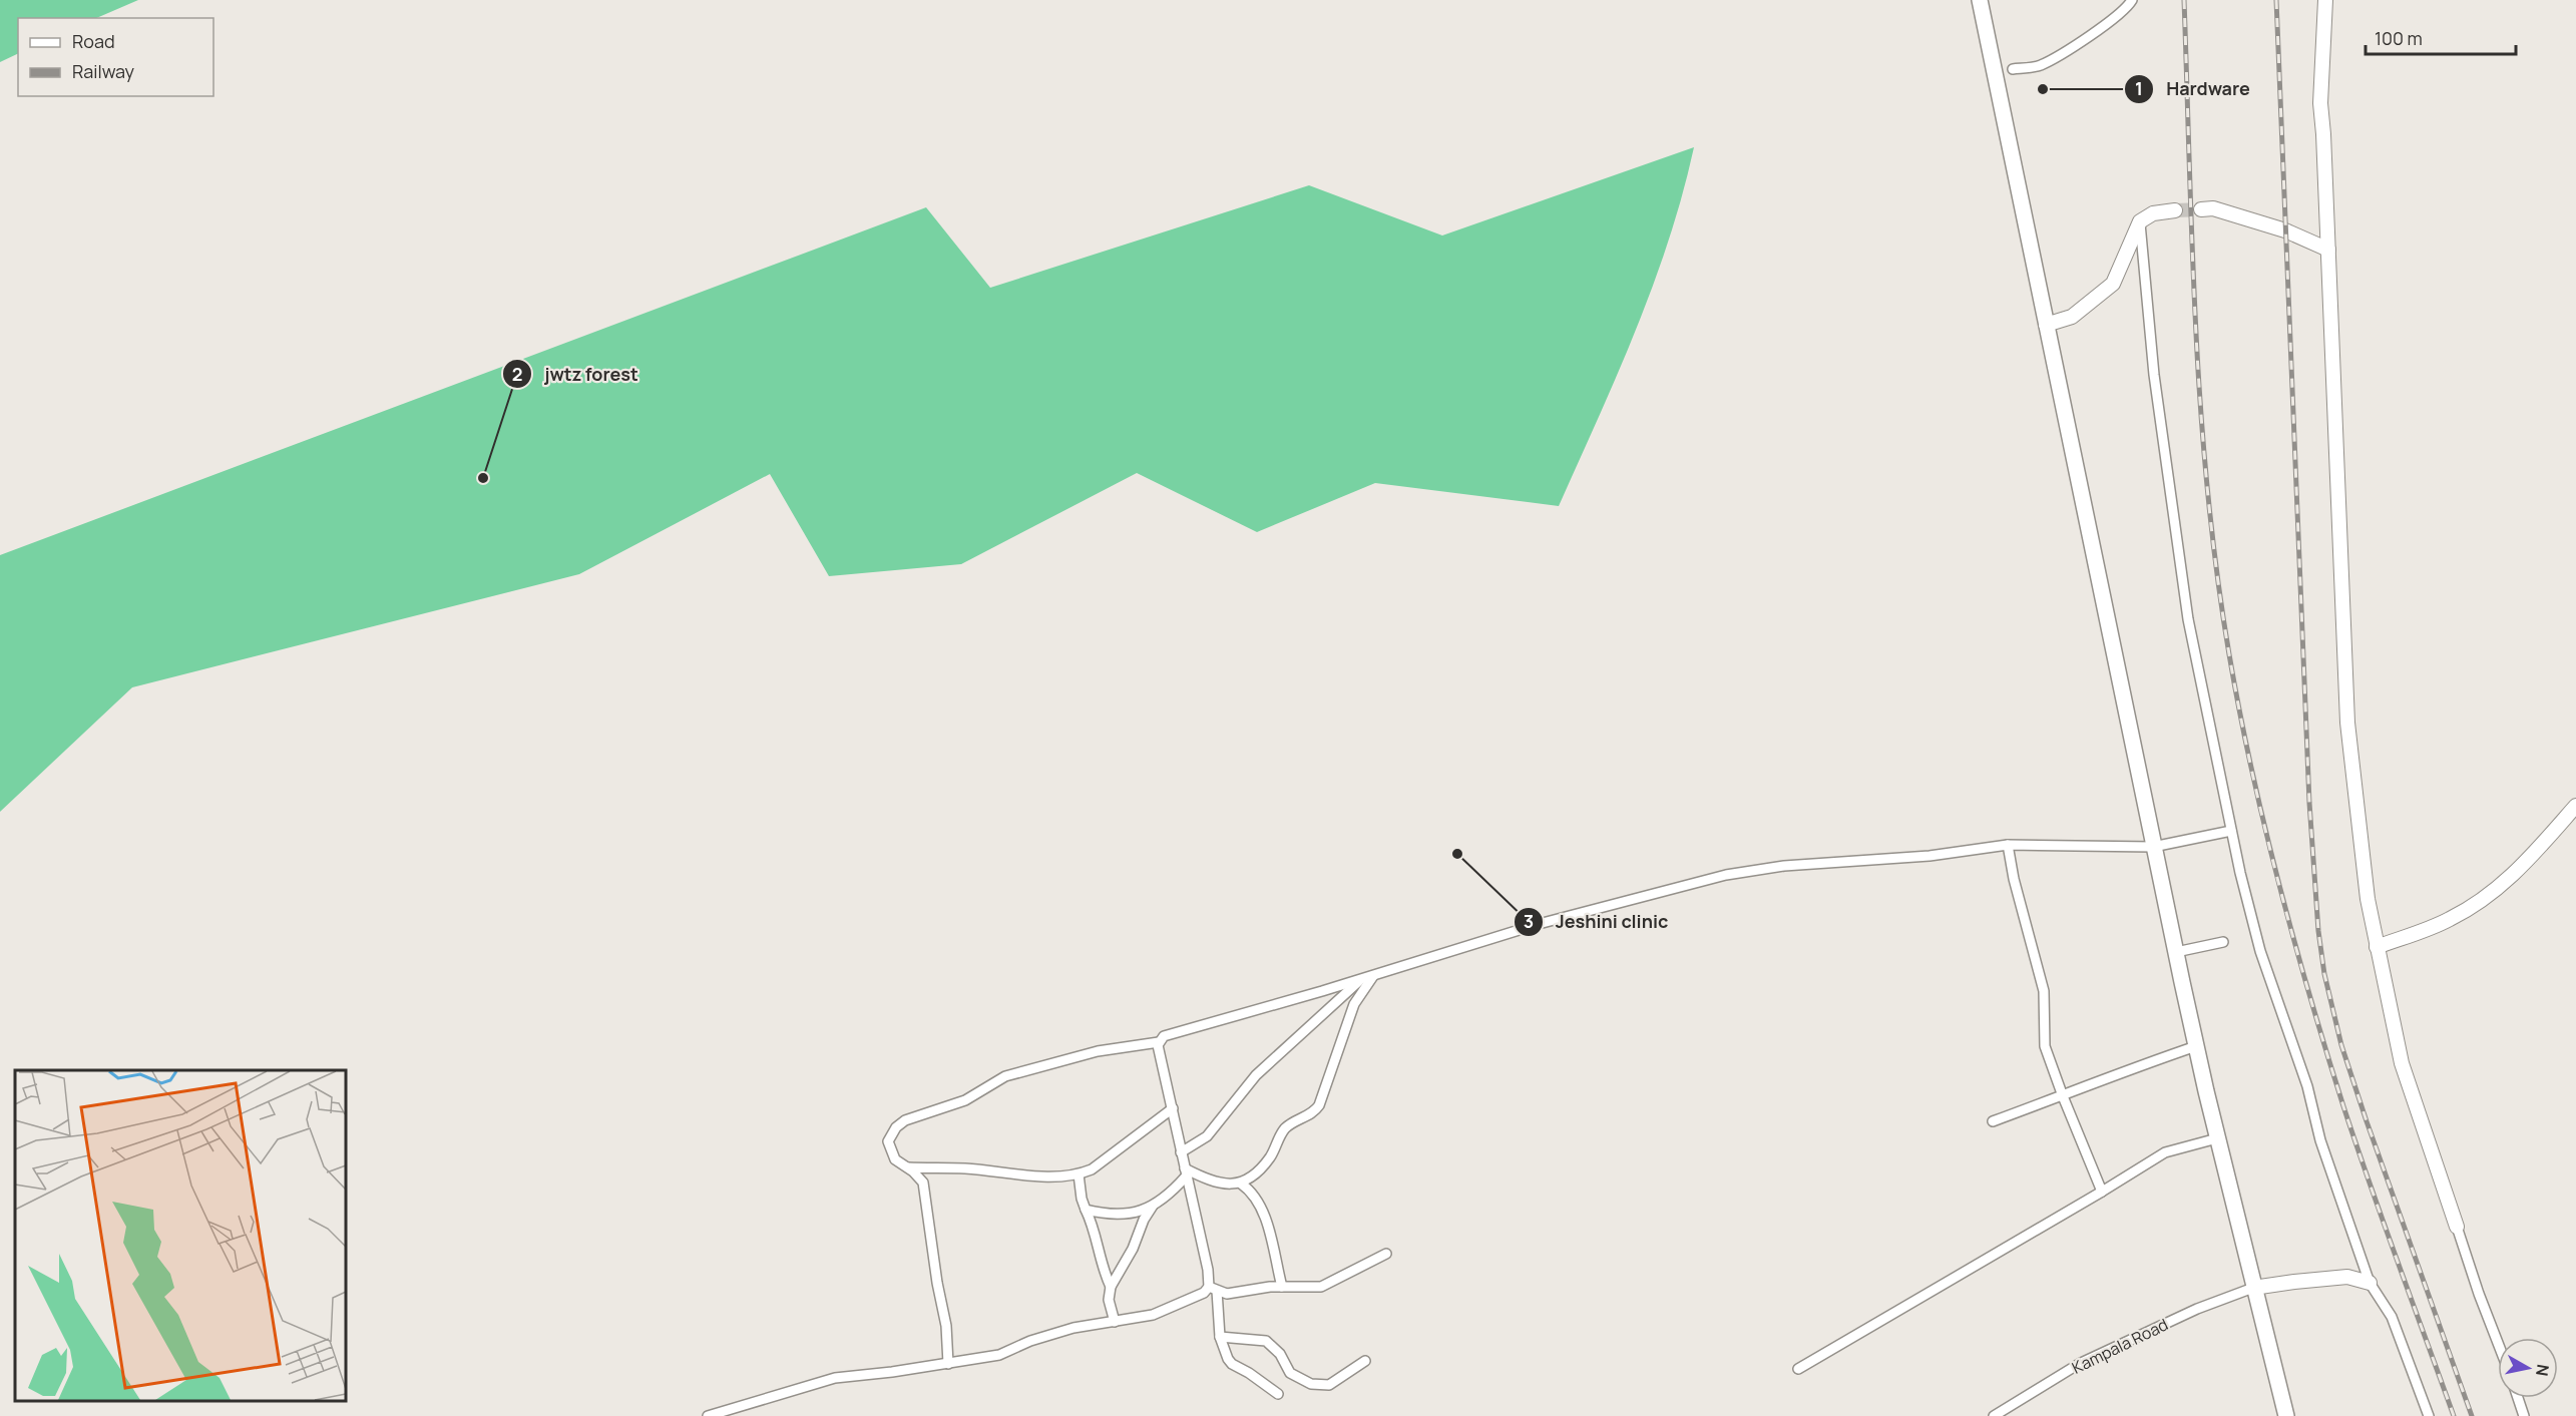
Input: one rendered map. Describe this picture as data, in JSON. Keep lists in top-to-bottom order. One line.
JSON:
{"streets":{"street":["Kampala Road"]},"places":["Hardware","jwtz forest","Jeshini clinic"],"legend":["Road","Railway"],"scale_bar":"100 m","north":"right"}
